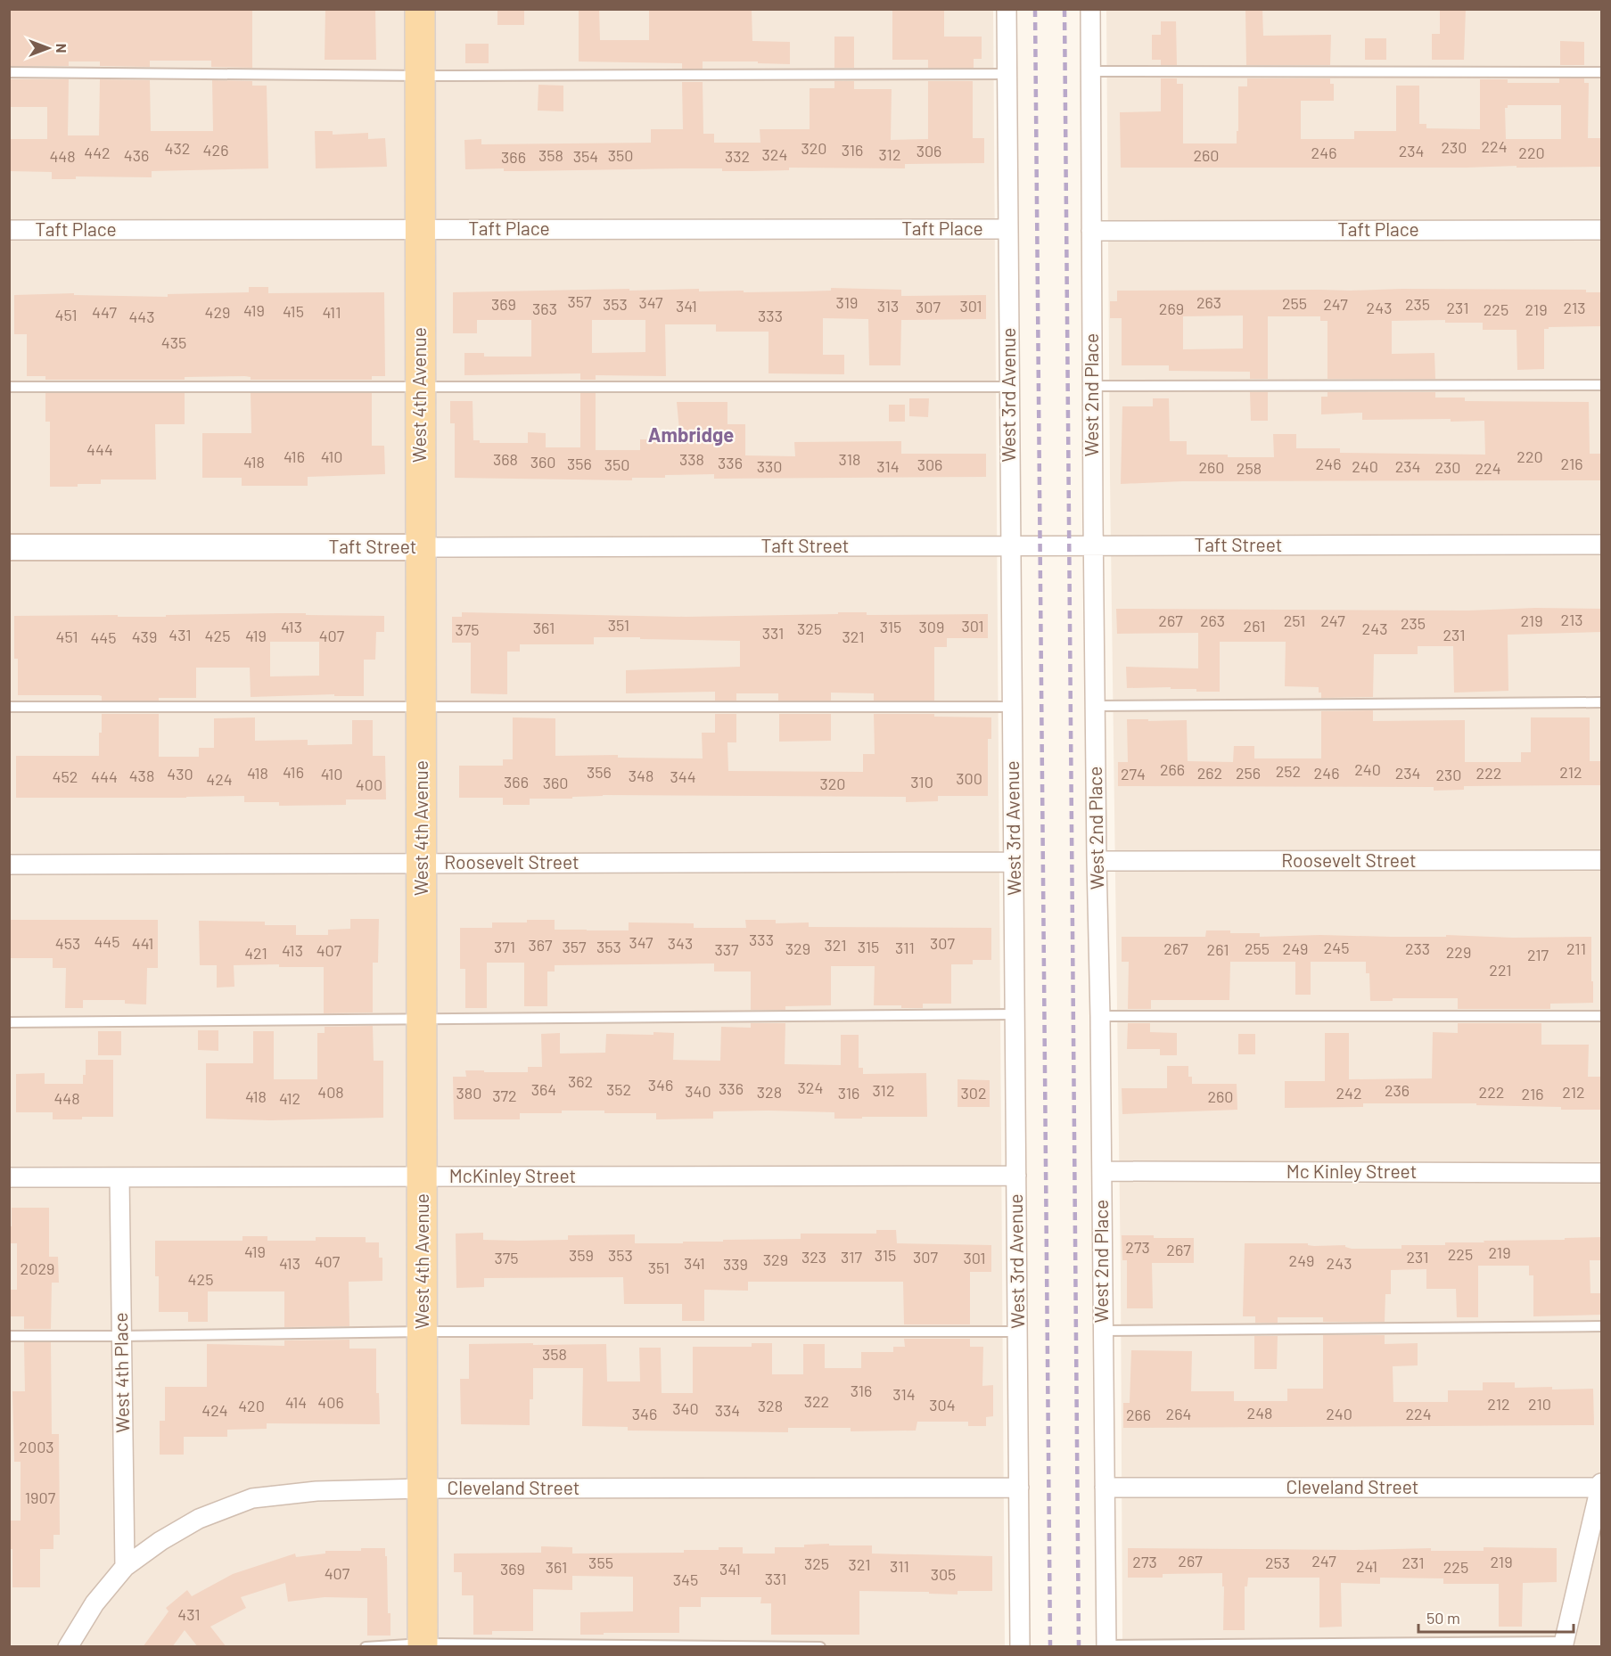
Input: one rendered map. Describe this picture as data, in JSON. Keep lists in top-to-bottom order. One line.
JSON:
{"streets":{"main road":["West 4th Avenue"],"street":["Taft Place","West 3rd Avenue","West 2nd Place","Taft Street","Roosevelt Street","Mc Kinley Street","McKinley Street","West 4th Place","Cleveland Street"]},"crossings":[["Taft Place","West 4th Avenue"],["Taft Place","West 3rd Avenue"],["Taft Place","West 2nd Place"],["West 4th Avenue","Taft Street"],["West 4th Avenue","Roosevelt Street"],["West 4th Avenue","McKinley Street"],["West 4th Avenue","Cleveland Street"],["West 3rd Avenue","Taft Street"],["West 3rd Avenue","Roosevelt Street"],["West 3rd Avenue","McKinley Street"],["West 3rd Avenue","Cleveland Street"],["West 2nd Place","Taft Street"],["West 2nd Place","Roosevelt Street"],["West 2nd Place","Mc Kinley Street"],["West 2nd Place","Cleveland Street"],["McKinley Street","West 4th Place"],["West 4th Place","Cleveland Street"]],"districts":["Ambridge"],"house_numbers":["224","230","432","320","426","316","306","234","442","246","220","324","312","436","358","350","260","448","354","332","366","357","347","319","263","255","369","353","247","235","341","313","301","307","243","231","213","363","269","225","219","419","415","447","429","411","451","333","443","435","444","416","410","220","368","338","318","418","360","336","356","246","216","350","306","330","314","240","234","260","230","258","224","213","267","263","251","247","219","235","351","301","261","413","315","309","361","325","243","375","331","431","231","425","419","407","451","439","321","445","266","240","252","416","356","212","418","262","256","246","234","222","430","410","274","230","438","348","452","444","344","300","424","366","310","360","320","400","333","445","347","453","441","343","307","367","321","371","357","353","315","311","245","329","267","255","249","233","211","337","261","413","407","229","421","217","221","362","346","324","336","364","352","312","236","340","408","328","222","212","380","316","302","242","216","372","418","260","448","412","273","267","419","219","225","359","353","315","323","317","307","231","375","301","329","249","407","413","341","243","339","351","2029","425","358","316","314","322","414","406","212","210","304","420","328","340","424","334","248","346","264","240","224","266","2003","1907","267","247","273","219","355","253","231","325","321","311","241","361","225","369","341","407","305","331","345","431"],"scale_bar":"50 m","north":"right"}
